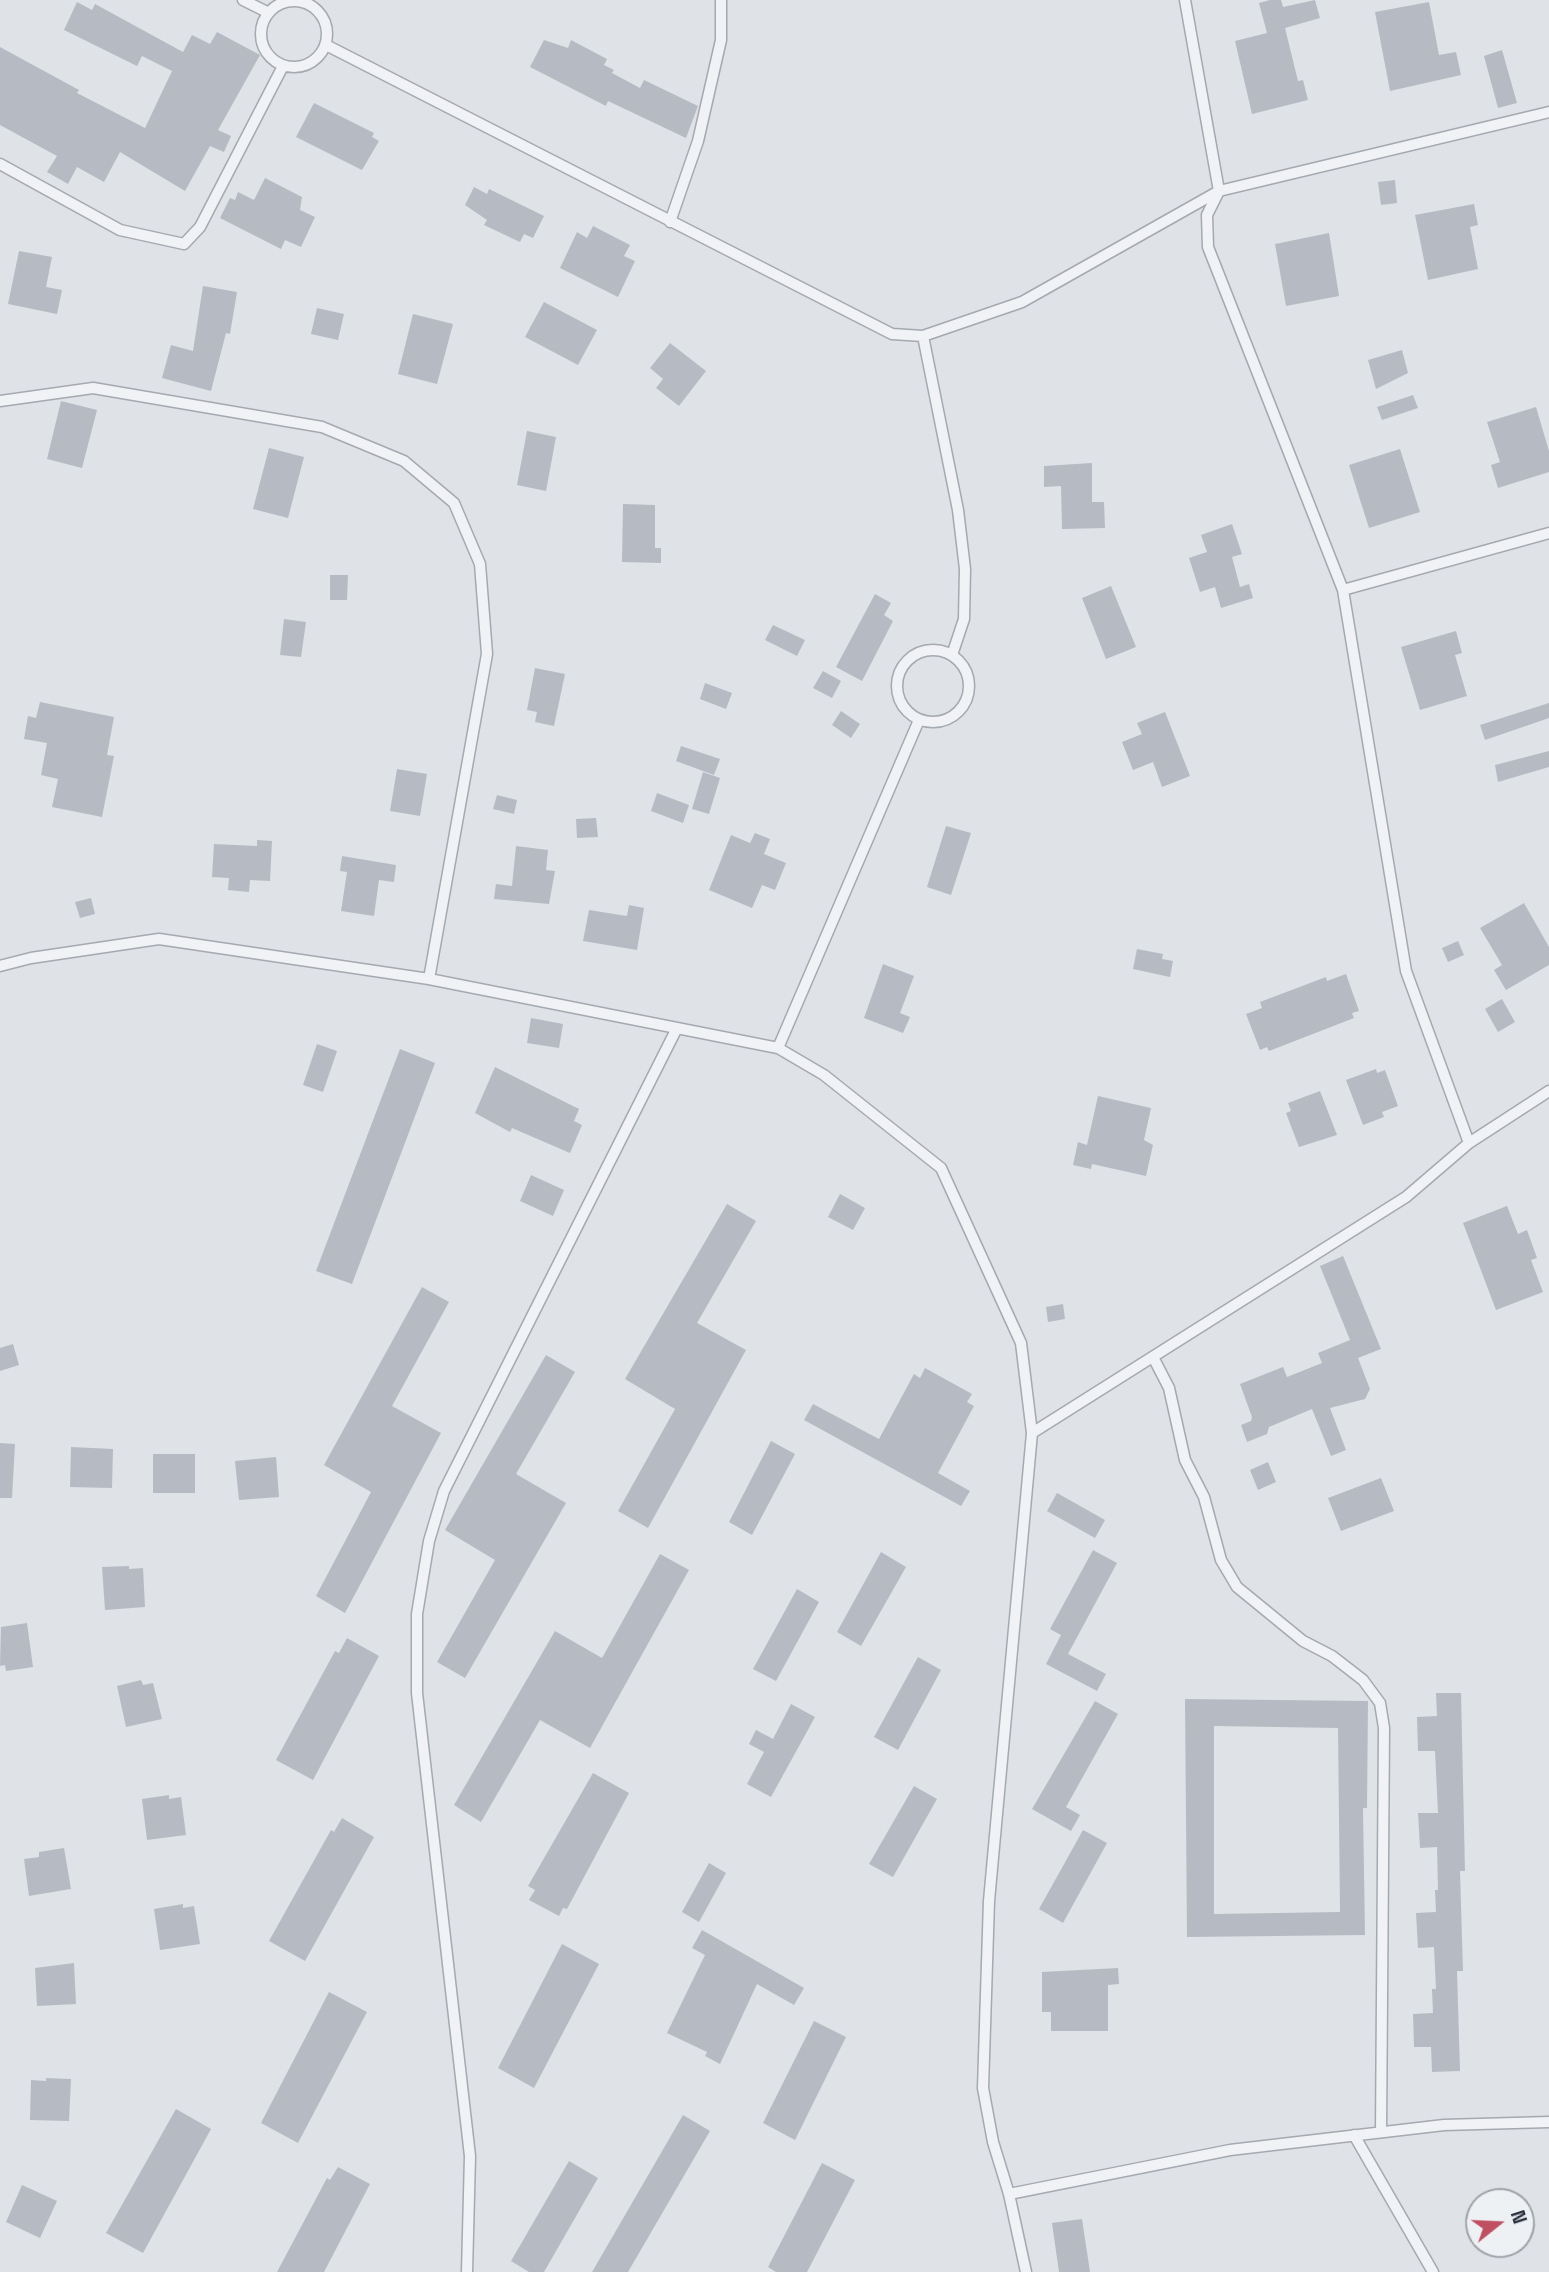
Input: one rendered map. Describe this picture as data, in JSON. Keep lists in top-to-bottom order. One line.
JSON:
{"north":"right"}
